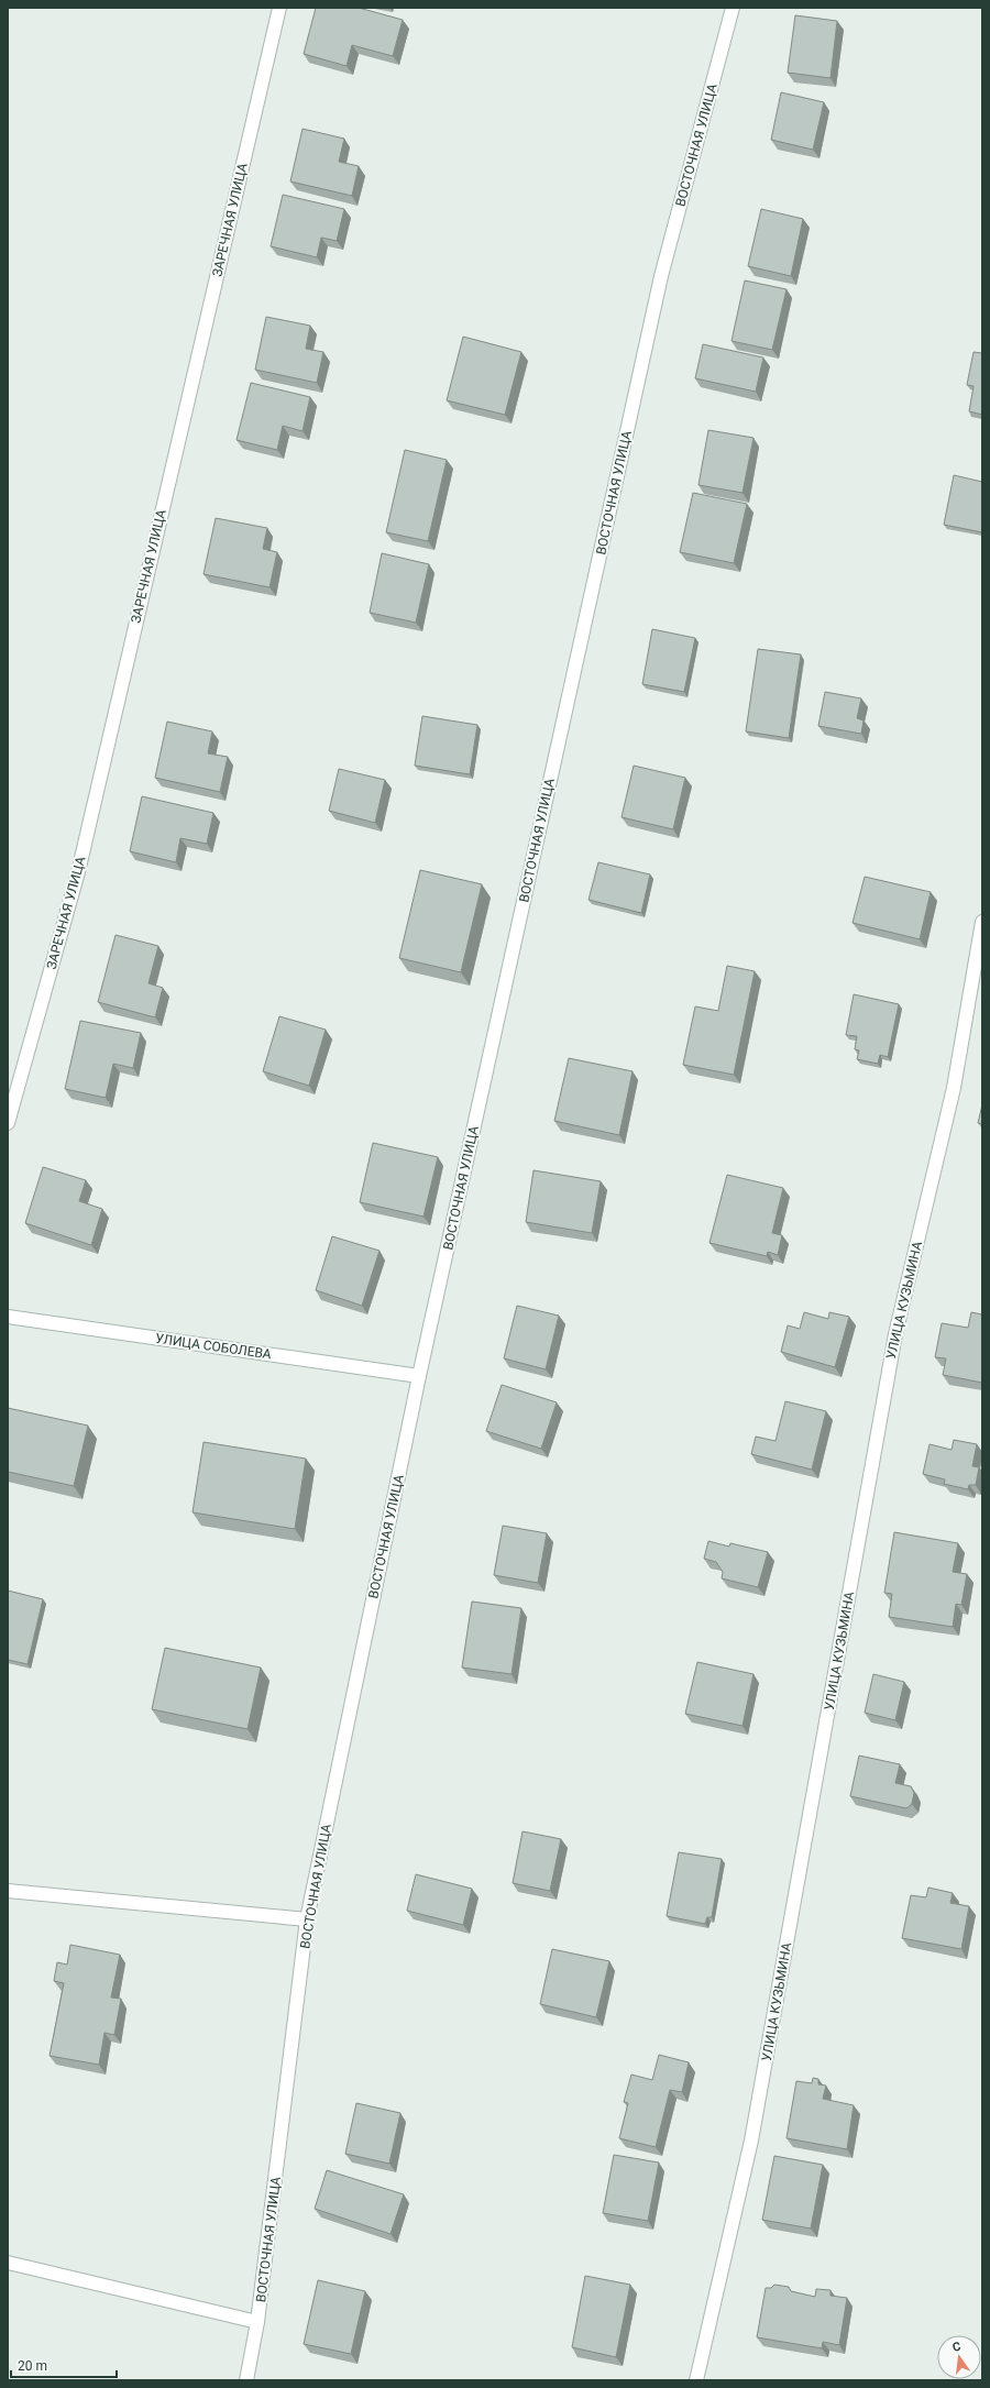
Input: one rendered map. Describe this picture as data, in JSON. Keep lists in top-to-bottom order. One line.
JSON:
{"streets":{"street":["ВОСТОЧНАЯ УЛИЦА","ЗАРЕЧНАЯ УЛИЦА","УЛИЦА КУЗЬМИНА","УЛИЦА СОБОЛЕВА"]},"crossings":[["ВОСТОЧНАЯ УЛИЦА","УЛИЦА СОБОЛЕВА"]],"scale_bar":"20 m","north":"top"}
